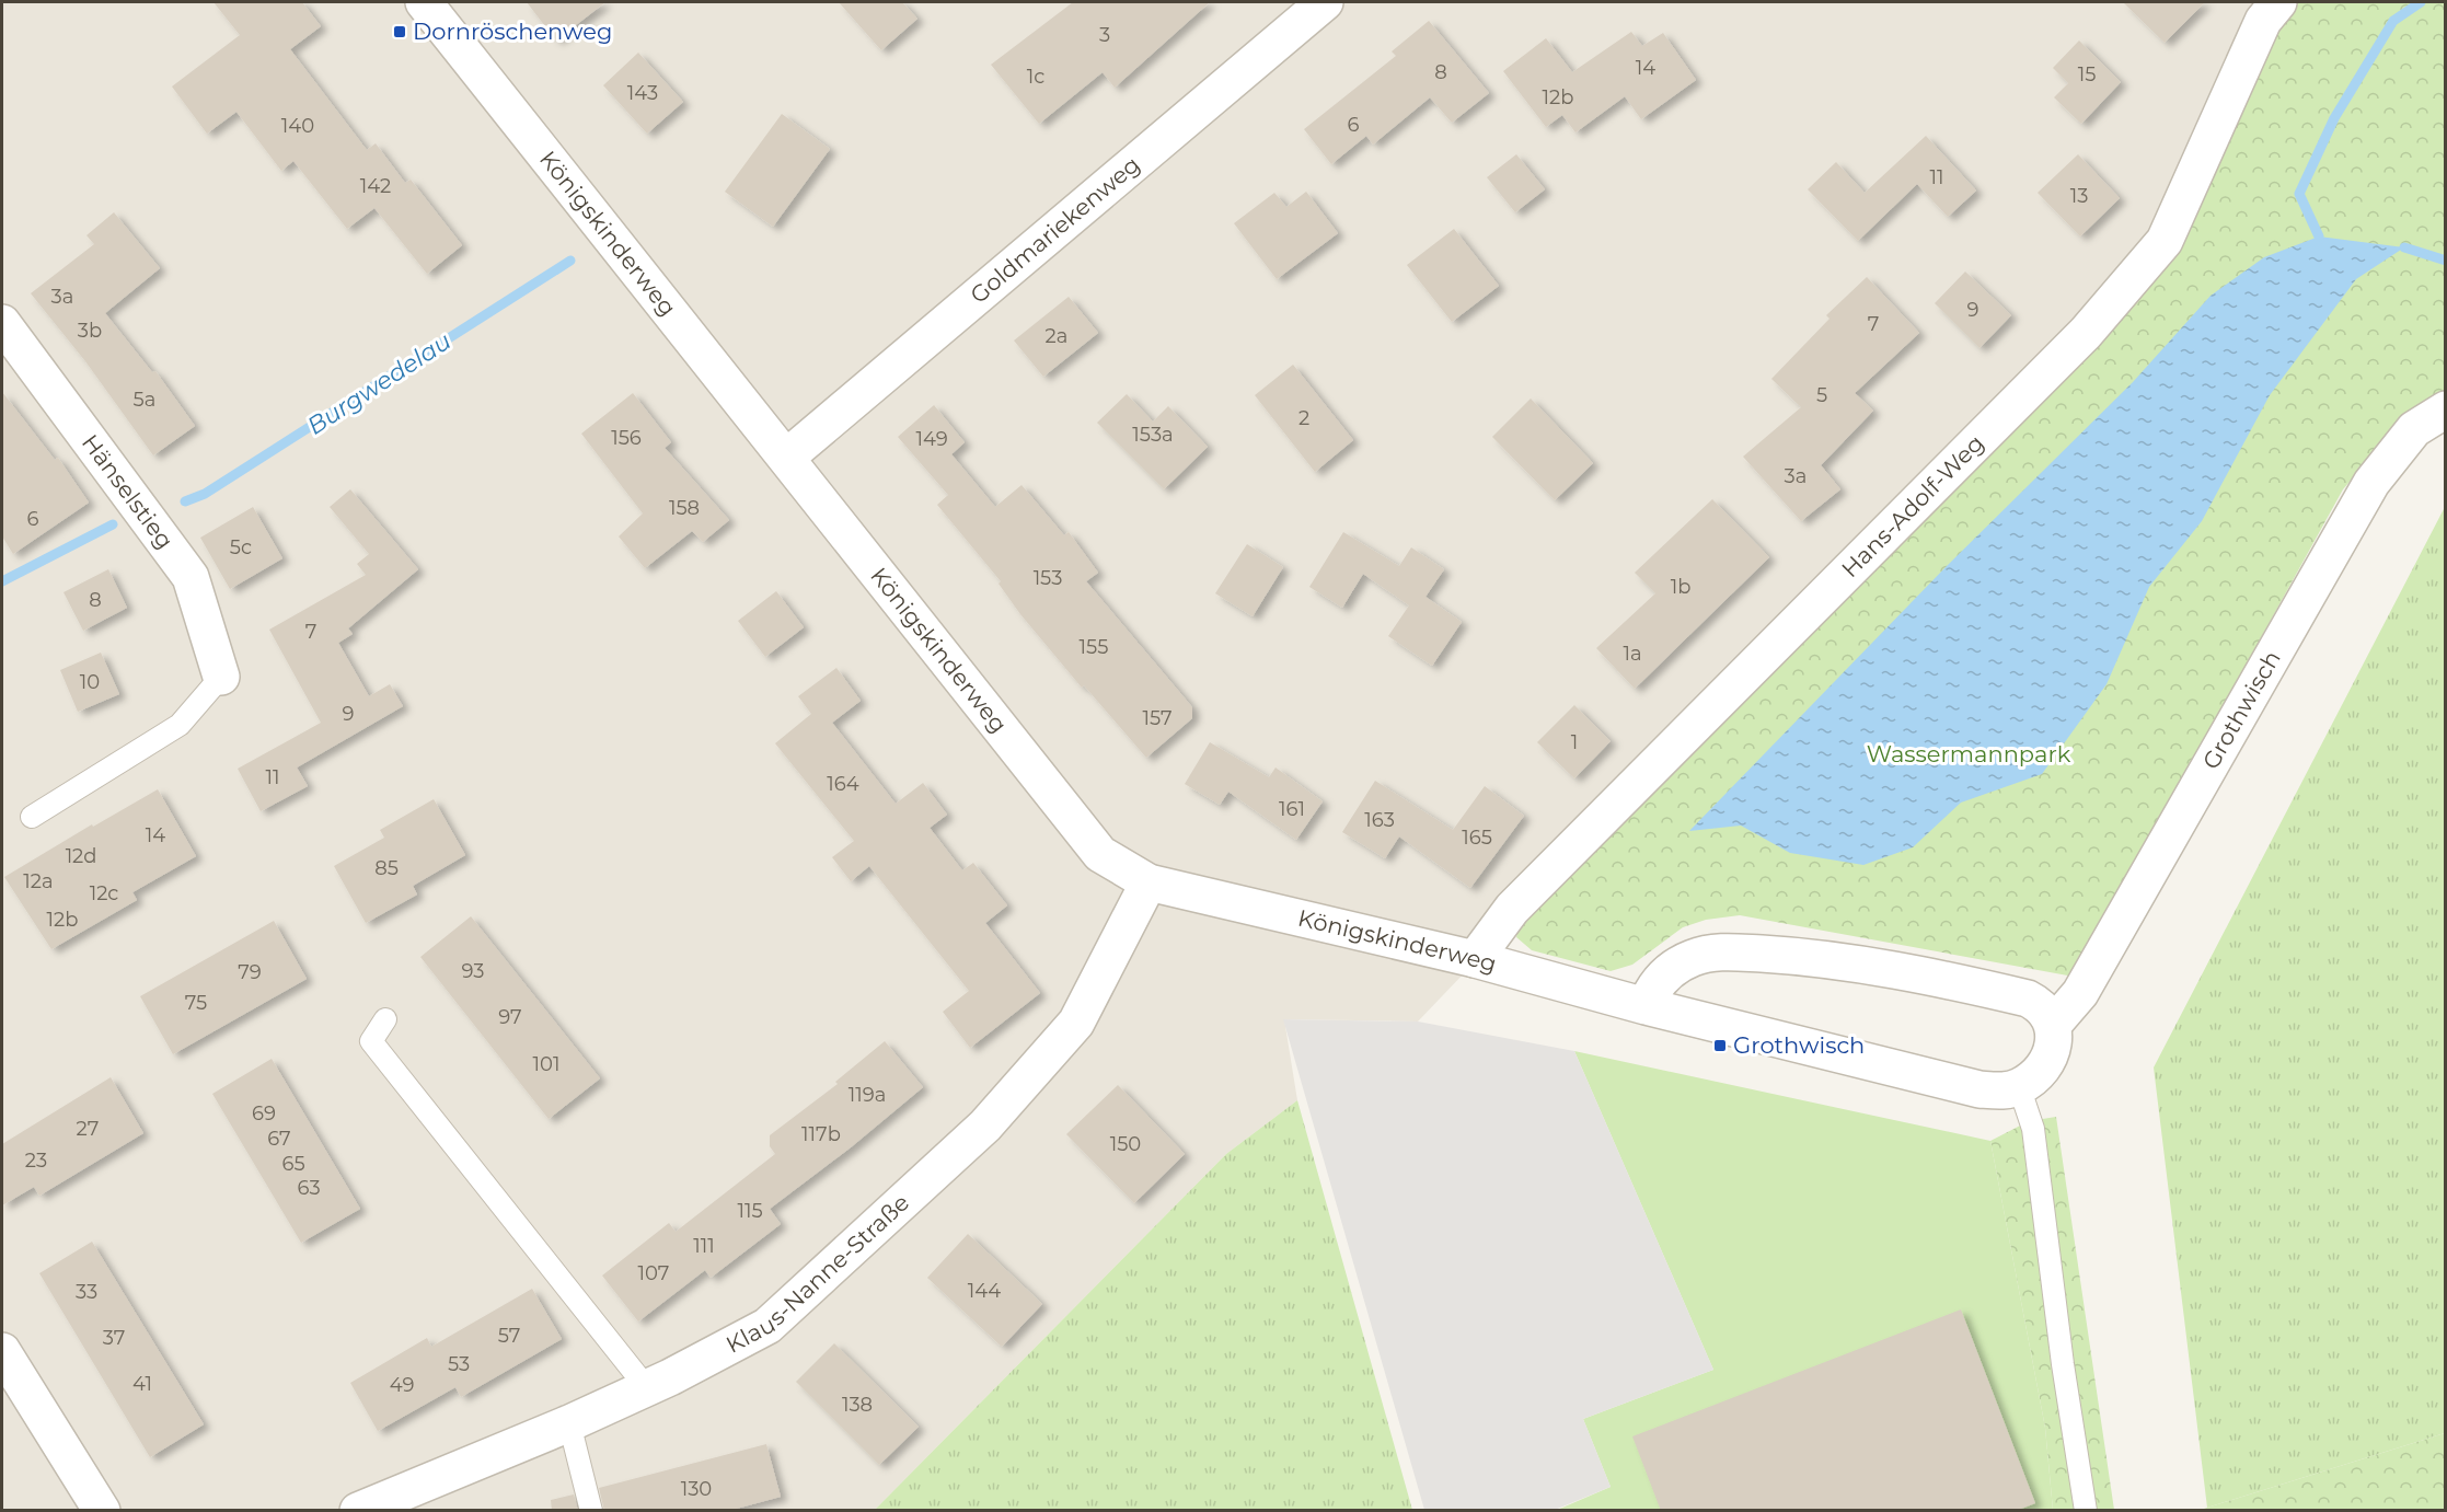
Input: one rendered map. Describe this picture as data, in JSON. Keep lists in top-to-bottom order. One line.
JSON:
{"streets":{"street":["Goldmariekenweg","Königskinderweg","Hänselstieg","Hans-Adolf-Weg","Grothwisch","Klaus-Nanne-Straße"]},"crossings":[["Goldmariekenweg","Königskinderweg"],["Königskinderweg","Hans-Adolf-Weg"],["Königskinderweg","Klaus-Nanne-Straße"]],"water":["Burgwedelau"],"parks":["Wassermannpark"],"places":{"transit":["Dornröschenweg","Grothwisch"]},"house_numbers":["3","14","8","15","1c","143","12b","6","140","11","142","13","3a","9","7","3b","2a","5","5a","2","153a","156","149","3a","158","6","5c","153","1b","8","7","155","1a","10","9","157","1","11","164","161","163","14","165","12d","85","12a","12c","12b","93","79","75","97","101","119a","69","27","117b","67","150","23","65","63","115","111","107","144","33","57","37","53","41","49","138","130"]}
